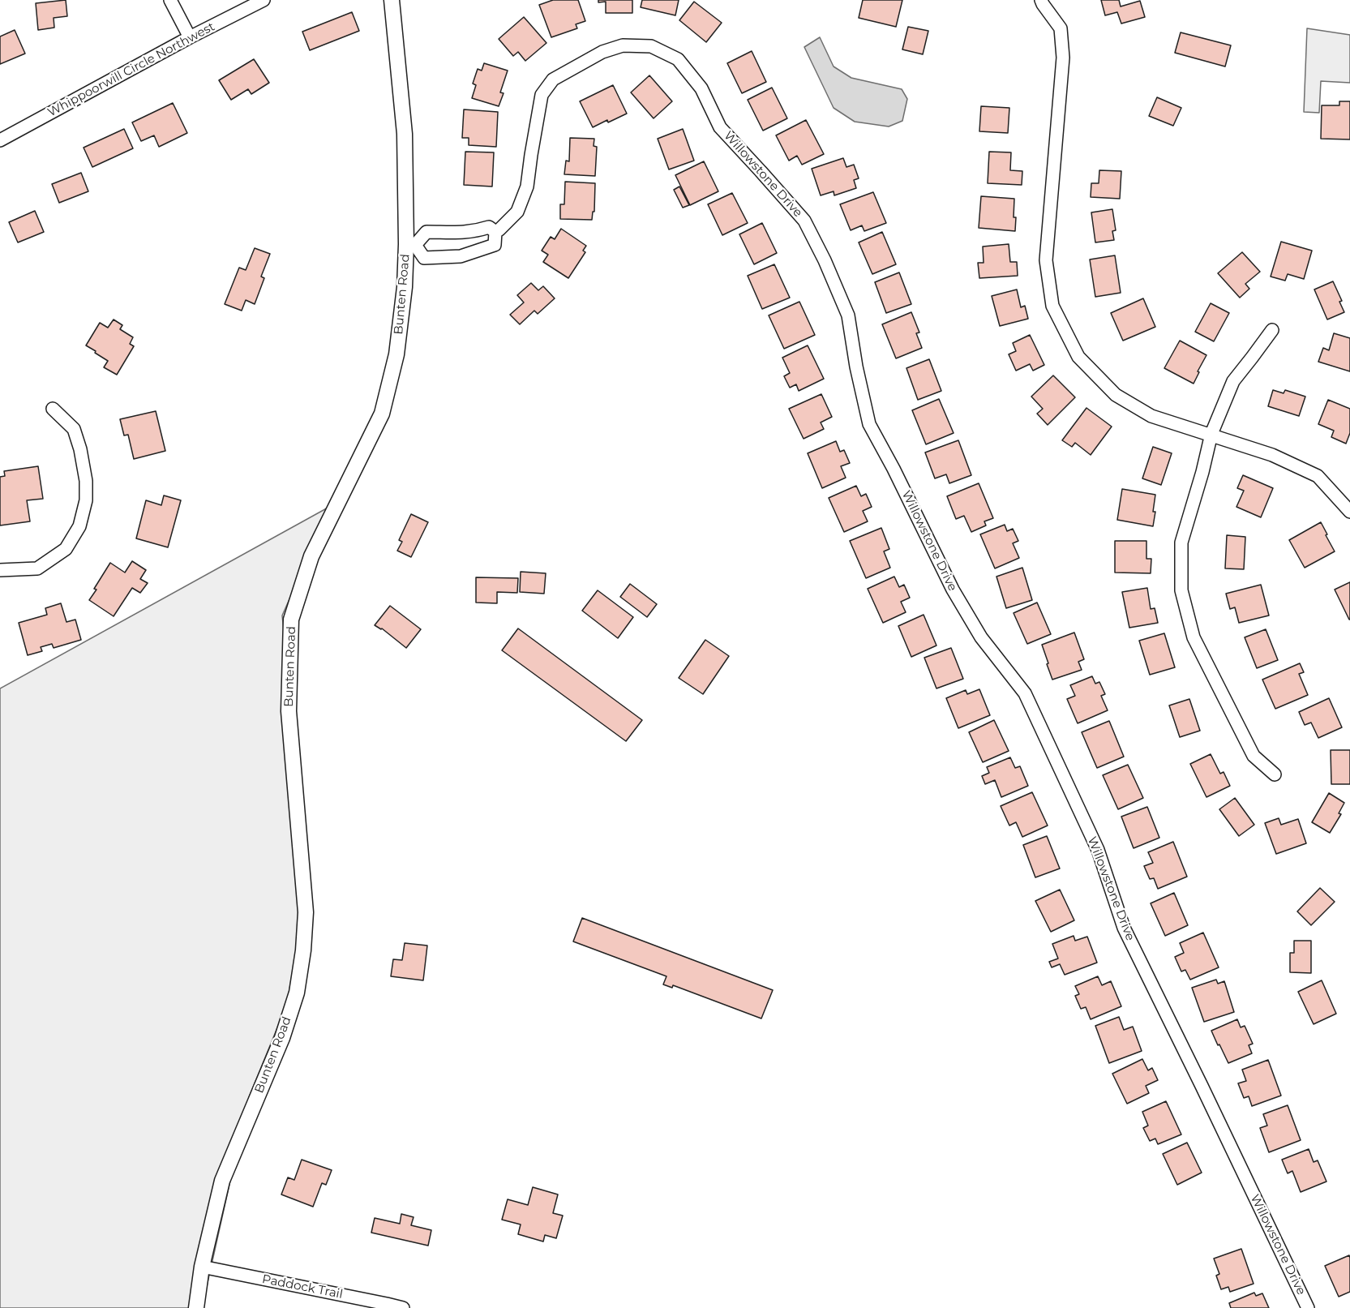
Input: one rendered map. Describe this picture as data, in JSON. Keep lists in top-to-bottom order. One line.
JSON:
{"streets":{"street":["Whippoorwill Circle Northwest","Willowstone Drive","Bunten Road","Paddock Trail"]},"crossings":[["Willowstone Drive","Bunten Road"],["Bunten Road","Paddock Trail"]]}
